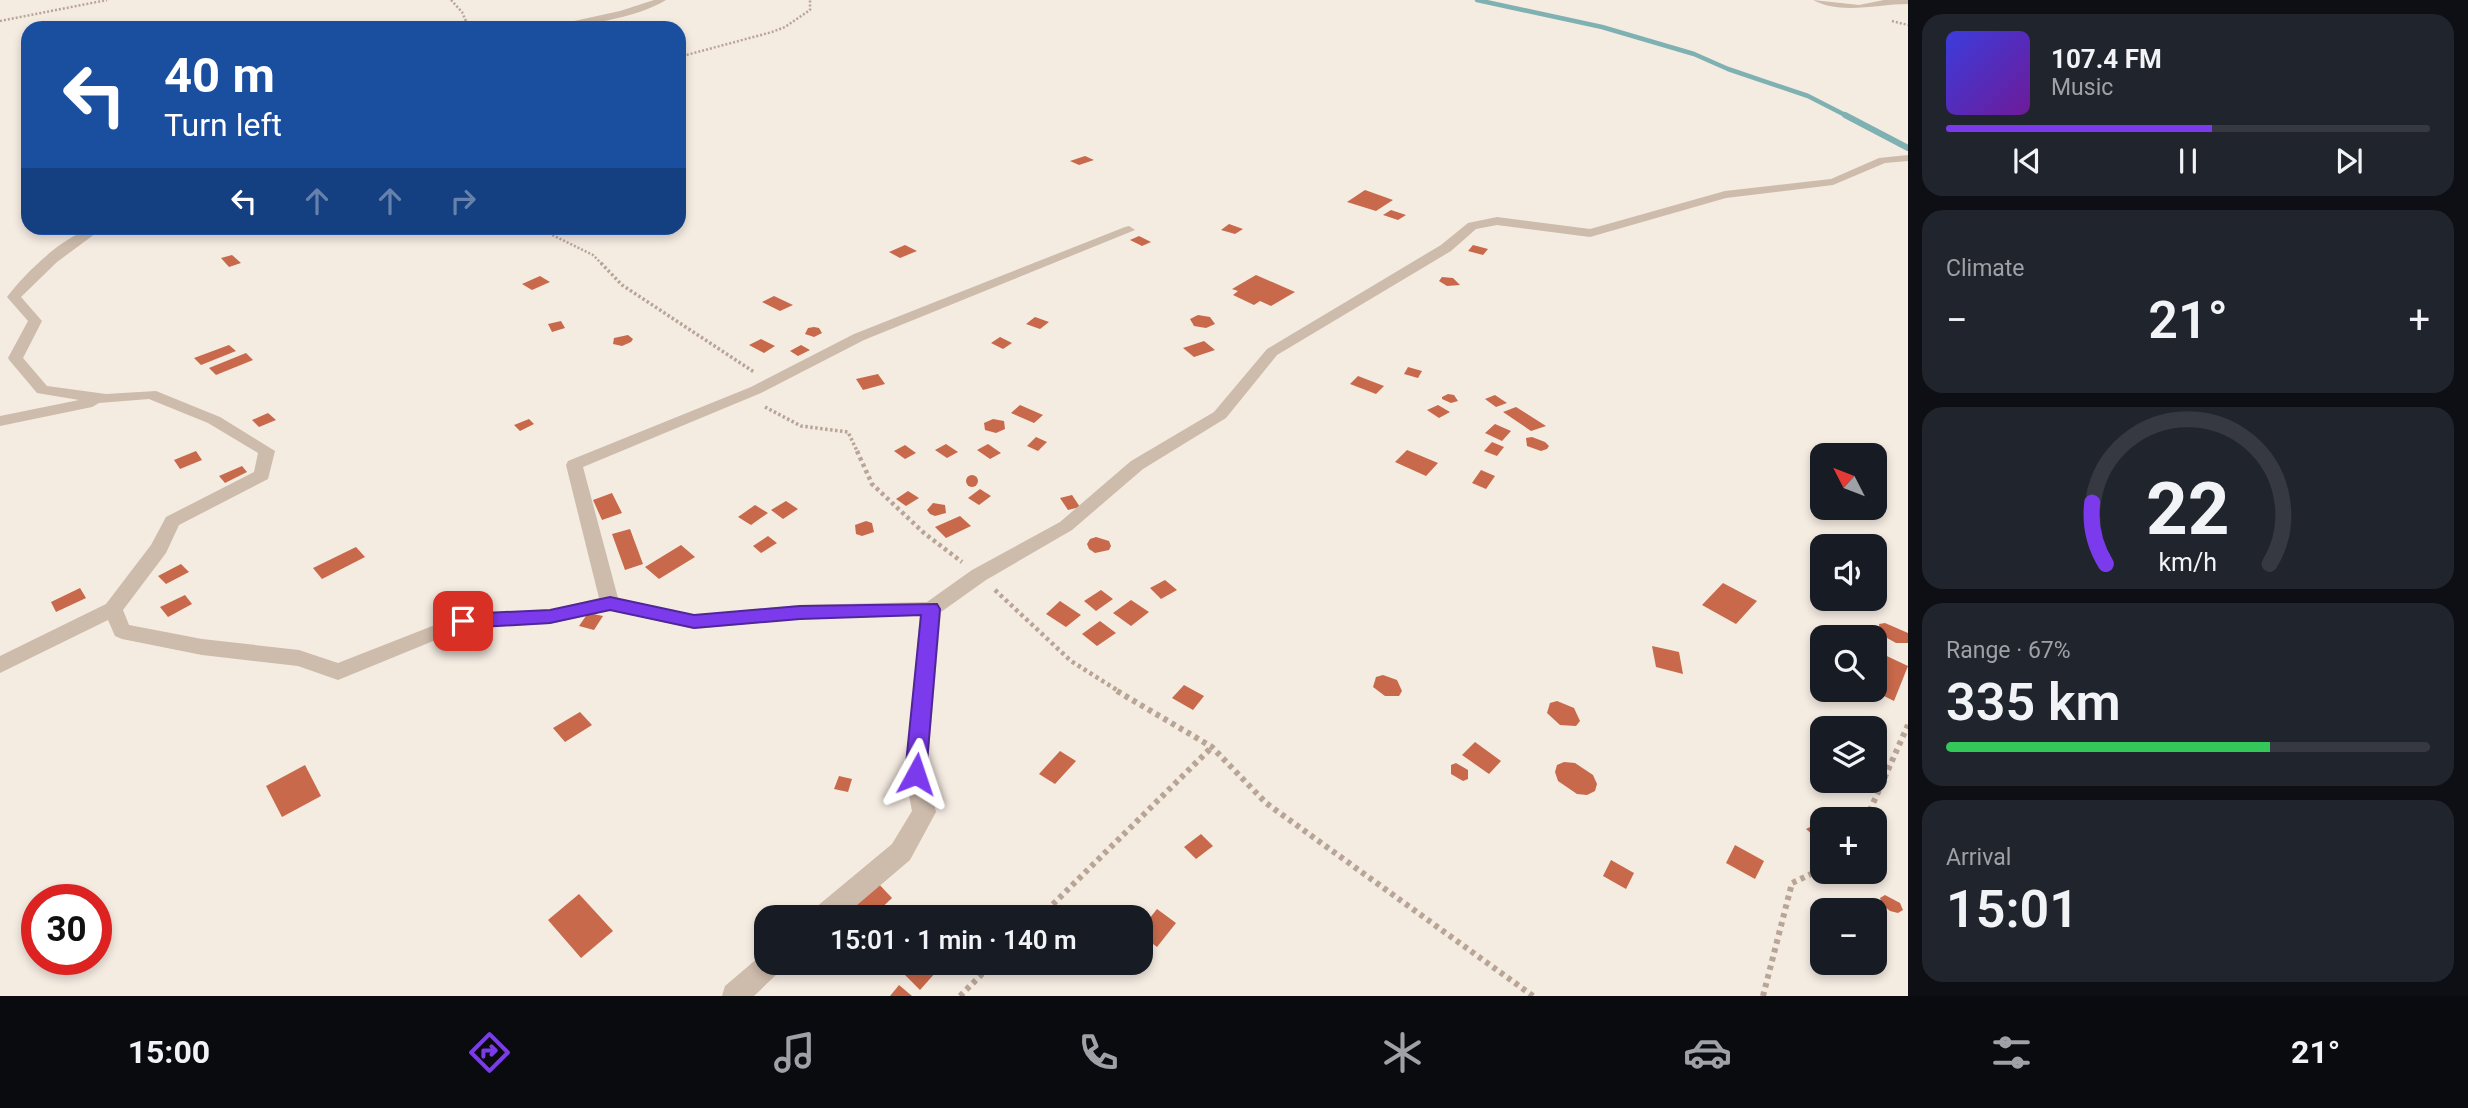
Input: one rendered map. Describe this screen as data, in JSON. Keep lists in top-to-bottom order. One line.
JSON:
{"north":"top left","page":{"turn":["40 m","Turn left"],"song":["107.4 FM","Music"],"tile":["Climate",["Range · 67%","335 km"],["Arrival","15:01"]],"heat":["−","21°","+"],"map_buttons":["+","−"],"limit":"30","trip":"15:01 · 1 min · 140 m","tabs":["15:00","21°"],"gauge":["22","km/h"]}}
